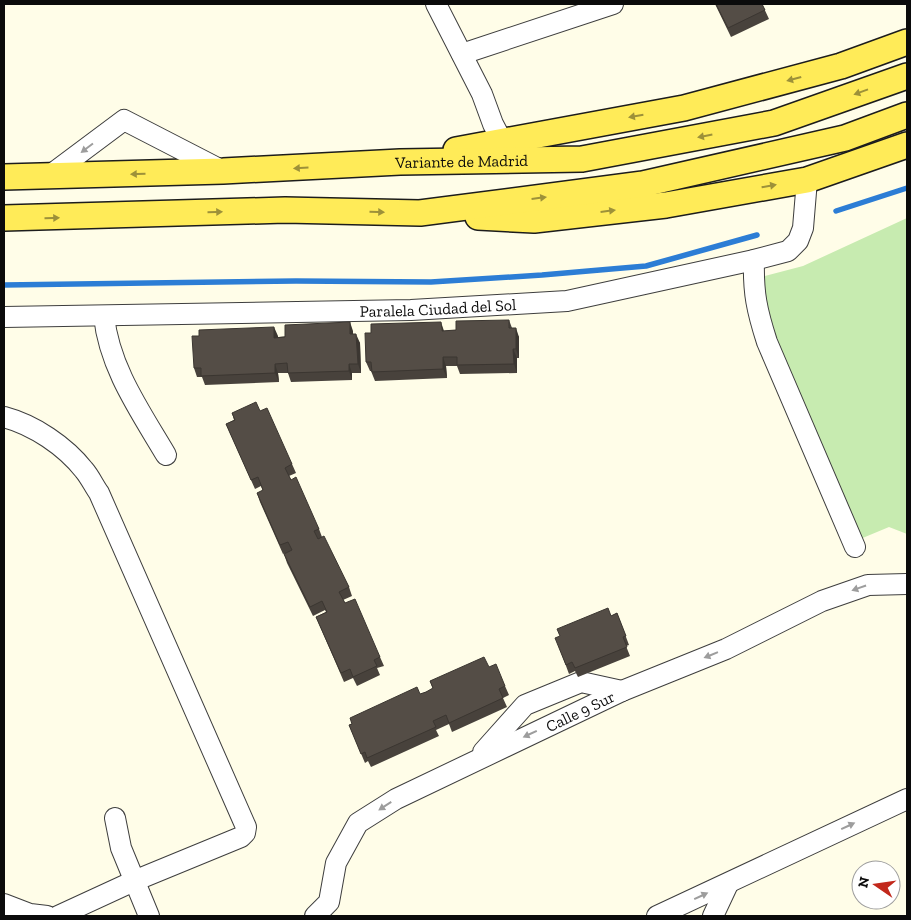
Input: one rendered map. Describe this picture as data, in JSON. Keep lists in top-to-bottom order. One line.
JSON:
{"streets":{"main road":["Variante de Madrid"],"street":["Paralela Ciudad del Sol","Calle 9 Sur"]},"one_way":["Calle 9 Sur"],"north":"left"}
